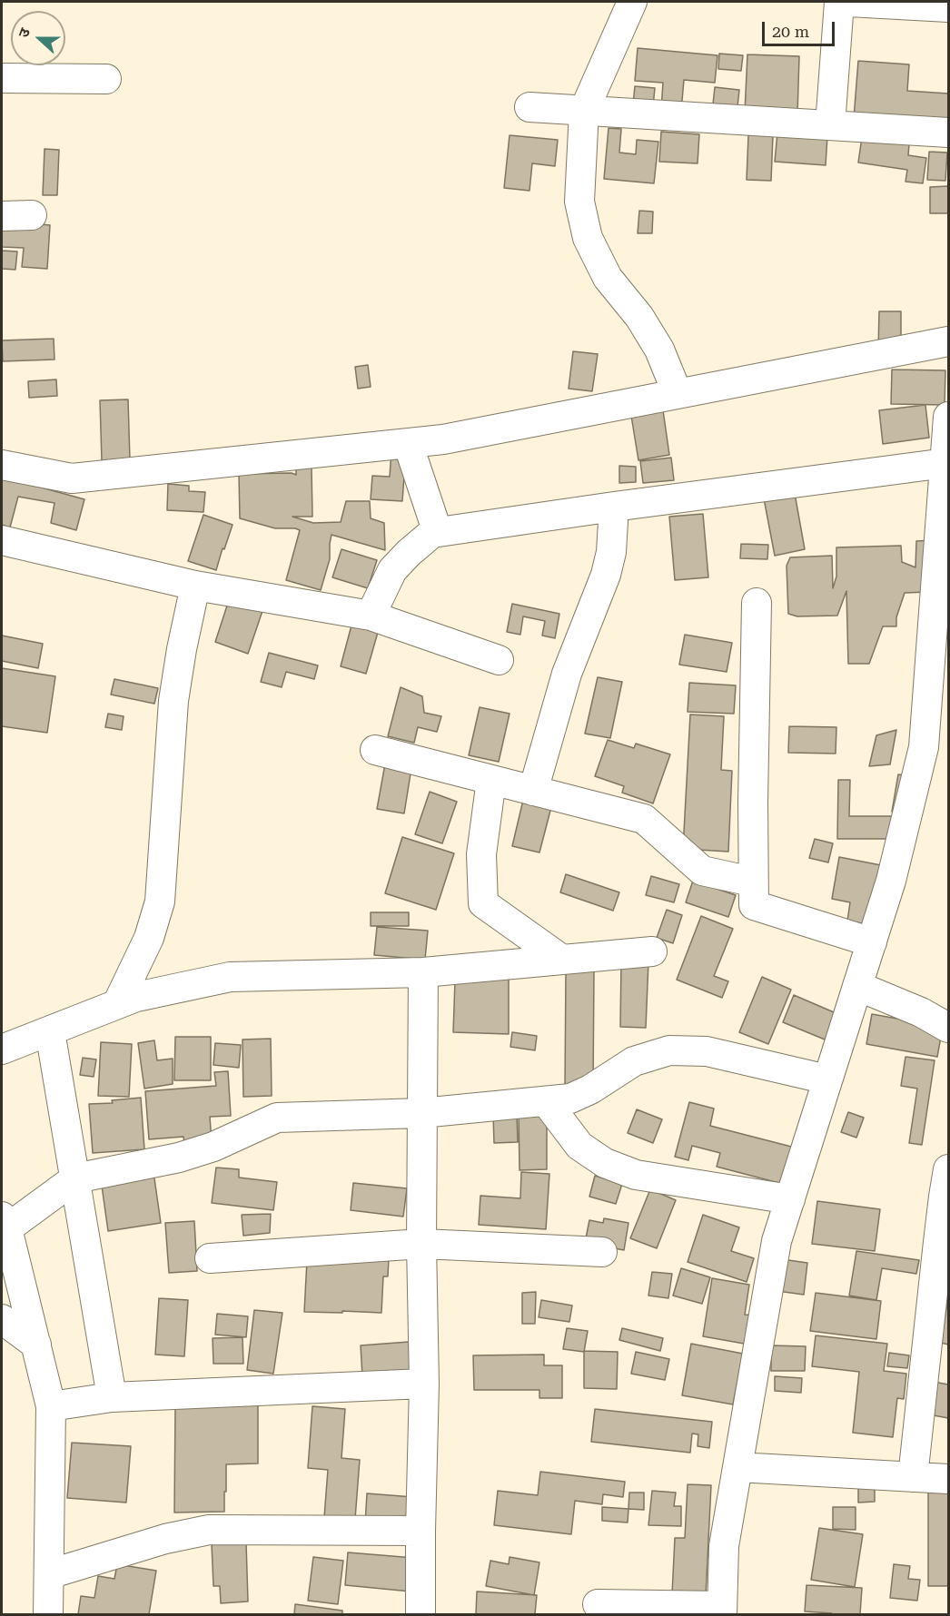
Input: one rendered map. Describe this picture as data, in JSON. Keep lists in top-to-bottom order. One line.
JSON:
{"scale_bar":"20 m","north":"left"}
